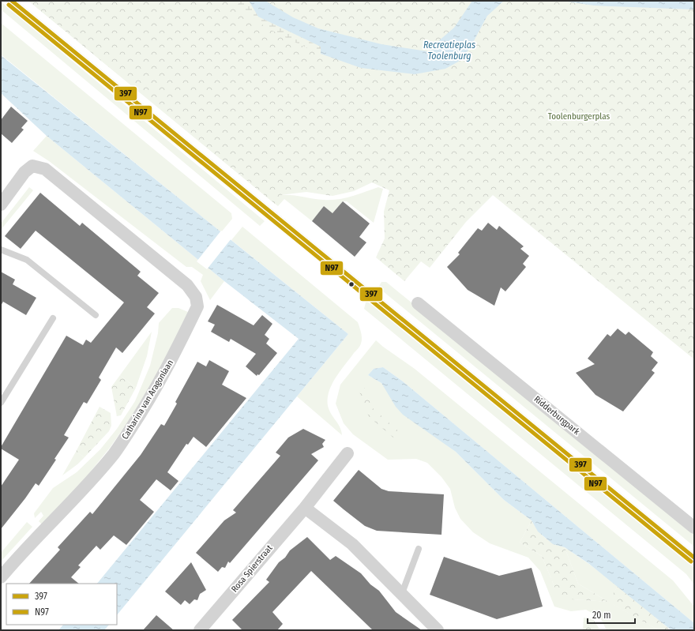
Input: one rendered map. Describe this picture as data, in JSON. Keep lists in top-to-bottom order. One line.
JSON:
{"streets":{"street":["Catharina van Aragonlaan","Ridderburgpark","Rosa Spierstraat"]},"water":["Recreatieplas Toolenburg"],"parks":["Toolenburgerplas"],"lines":["transit line 397","transit line N97"],"legend":["397","N97"],"scale_bar":"20 m"}
